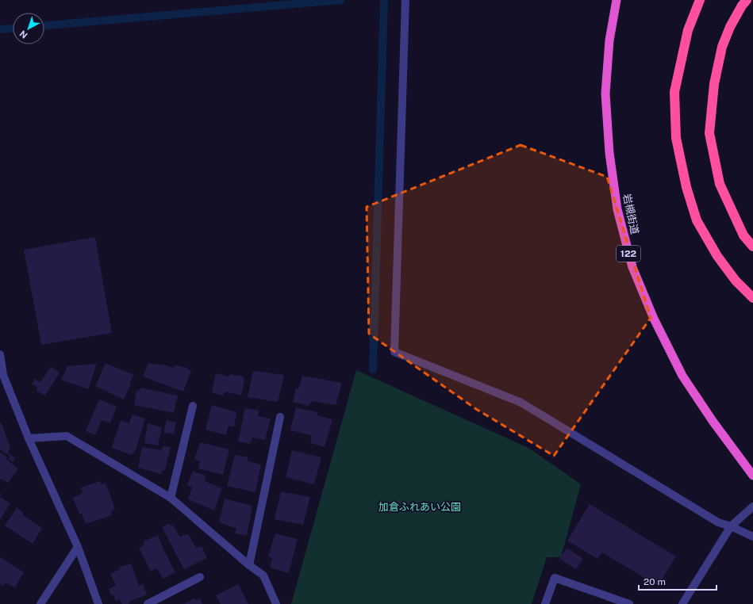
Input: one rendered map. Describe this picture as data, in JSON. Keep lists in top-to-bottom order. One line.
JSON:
{"streets":{"highway":["岩槻街道","122"]},"parks":["加倉ふれあい公園"],"scale_bar":"20 m","north":"bottom left"}
